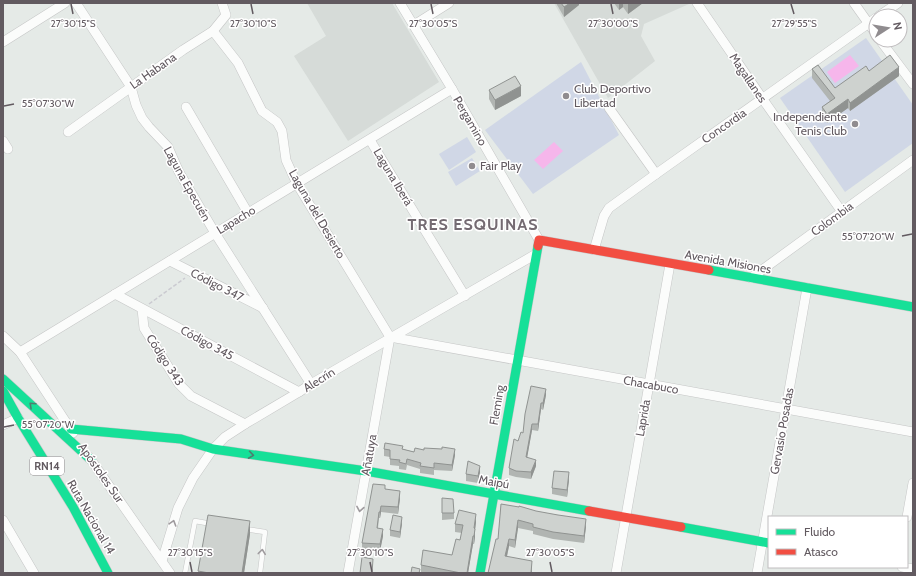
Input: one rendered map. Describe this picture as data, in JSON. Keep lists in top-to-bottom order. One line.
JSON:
{"streets":{"main road":["Avenida Misiones","Fleming","RN14","Maipú","Ruta Nacional 14"],"street":["La Habana","Magallanes","Pergamino","Concordia","Laguna Iberá","Laguna Epecuén","Laguna del Desierto","Colombia","Lapacho","Código 347","Código 345","Código 343","Alecrín","Chacabuco","Laprida","Gervasio Posadas","Añatuya","Apóstoles Sur"]},"crossings":[["La Habana","Laguna Epecuén"],["La Habana","Laguna del Desierto"],["Magallanes","Concordia"],["Magallanes","Colombia"],["Pergamino","Lapacho"],["Pergamino","Avenida Misiones"],["Pergamino","Fleming"],["Concordia","Avenida Misiones"],["Laguna Iberá","Lapacho"],["Laguna Iberá","Alecrín"],["Laguna Epecuén","Lapacho"],["Laguna Epecuén","Código 347"],["Laguna Epecuén","Alecrín"],["Laguna del Desierto","Lapacho"],["Laguna del Desierto","Alecrín"],["Laguna del Desierto","Chacabuco"],["Laguna del Desierto","Añatuya"],["Colombia","Avenida Misiones"],["Lapacho","Código 347"],["Lapacho","Código 345"],["Lapacho","Apóstoles Sur"],["Avenida Misiones","Fleming"],["Avenida Misiones","Laprida"],["Avenida Misiones","Gervasio Posadas"],["Código 345","Código 343"],["Código 345","Alecrín"],["Código 343","Alecrín"],["Alecrín","Chacabuco"],["Alecrín","Fleming"],["Alecrín","Añatuya"],["Alecrín","Apóstoles Sur"],["Alecrín","Maipú"],["Chacabuco","Fleming"],["Chacabuco","Laprida"],["Chacabuco","Gervasio Posadas"],["Chacabuco","Añatuya"],["Fleming","Maipú"],["Laprida","Maipú"],["Gervasio Posadas","Maipú"],["Añatuya","Maipú"],["Apóstoles Sur","Maipú"]],"one_way":["Añatuya"],"districts":["TRES ESQUINAS"],"places":["Club Deportivo Libertad","Independiente Tenis Club","Fair Play"],"legend":["Fluido","Atasco"],"north":"right","coordinates":["27°30'15\"S","27°30'10\"S","27°30'05\"S","27°30'00\"S","27°29'55\"S","55°07'30\"W","55°07'20\"W"]}
